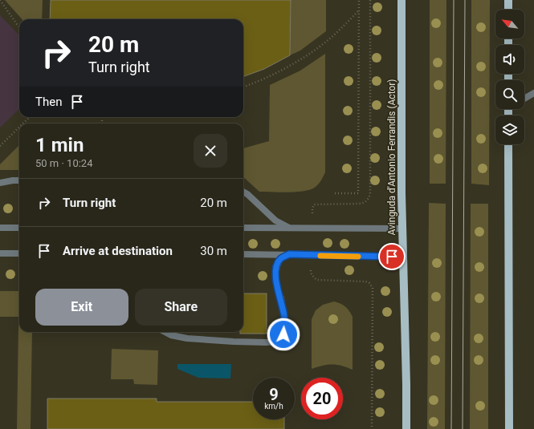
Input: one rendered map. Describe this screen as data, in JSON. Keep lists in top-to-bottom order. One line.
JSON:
{"streets":{"main road":["Avinguda d'Antonio Ferrandis (Actor)"]},"north":"top left","page":{"turn":["20 m","Turn right"],"then":"Then","heading":["1 min","50 m · 10:24"],"list":[{"name":"Turn right","value":"20 m"},{"name":"Arrive at destination","value":"30 m"}],"buttons":["Exit","Share"],"speed":"9 km/h","limit":"20"}}
